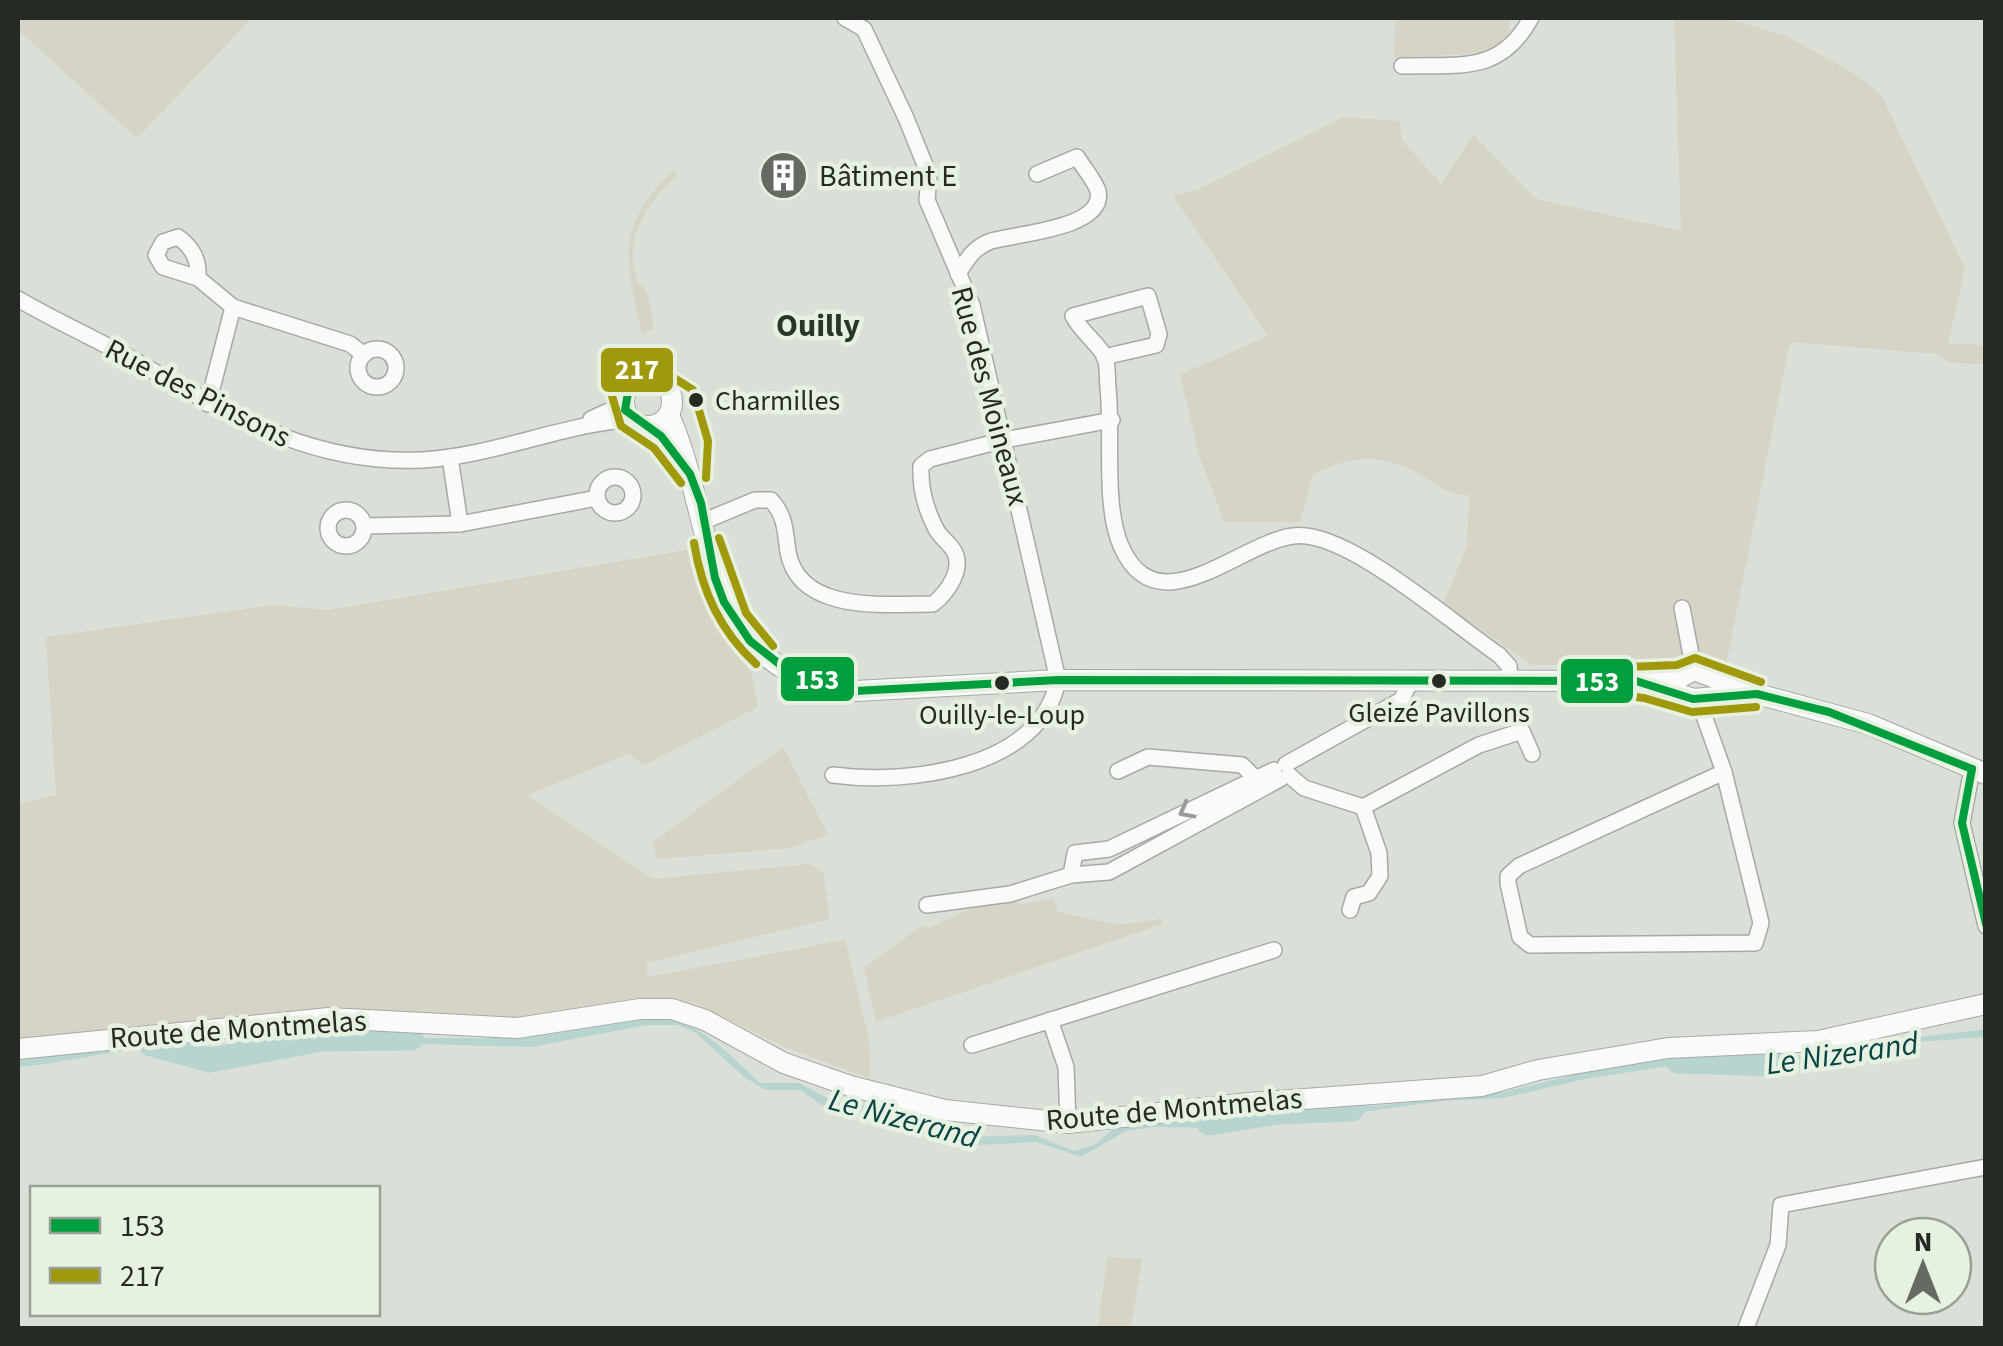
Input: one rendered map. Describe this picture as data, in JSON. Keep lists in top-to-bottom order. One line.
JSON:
{"streets":{"street":["Rue des Pinsons","Rue des Moineaux","Route de Montmelas"]},"districts":["Ouilly"],"water":["Le Nizerand"],"places":{"building":["Bâtiment E"],"other":["Charmilles","Gleizé Pavillons","Ouilly-le-Loup"]},"lines":["transit line 217","transit line 153"],"legend":["153","217"],"north":"top"}
